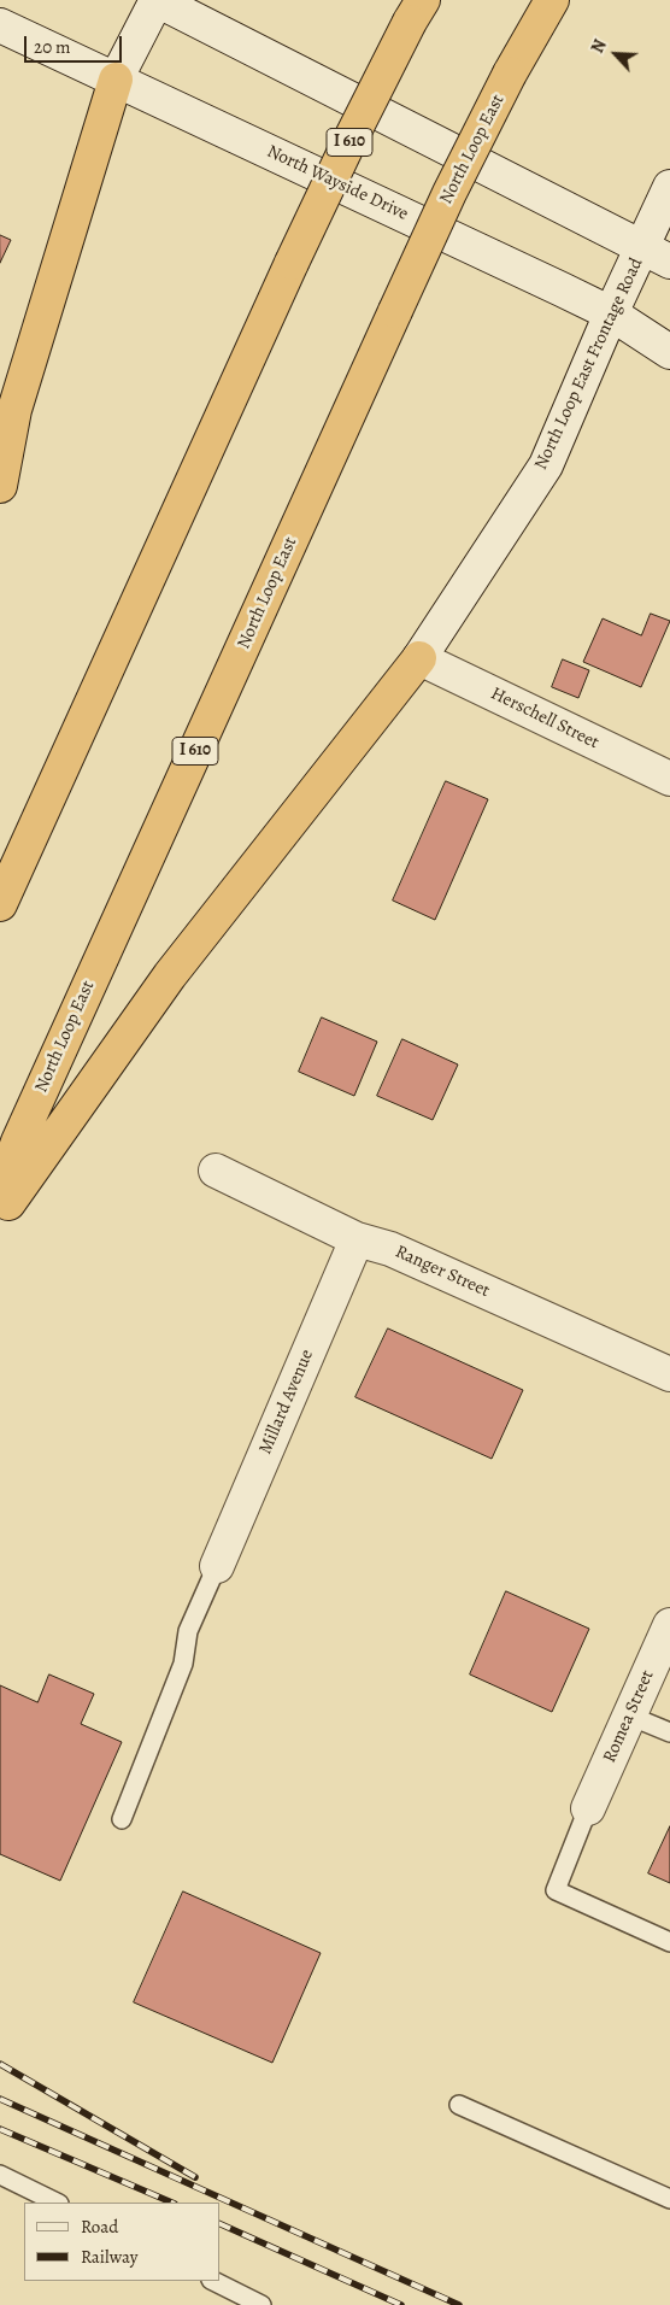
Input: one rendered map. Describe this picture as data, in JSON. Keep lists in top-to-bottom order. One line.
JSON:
{"streets":{"highway":["I 610","North Loop East"],"main road":["North Wayside Drive","North Loop East Frontage Road","Herschell Street","Ranger Street","Millard Avenue","Romea Street"]},"crossings":[["North Wayside Drive","North Loop East Frontage Road"],["North Loop East Frontage Road","Herschell Street"],["Ranger Street","Millard Avenue"]],"legend":["Road","Railway"],"scale_bar":"20 m","north":"top left"}
